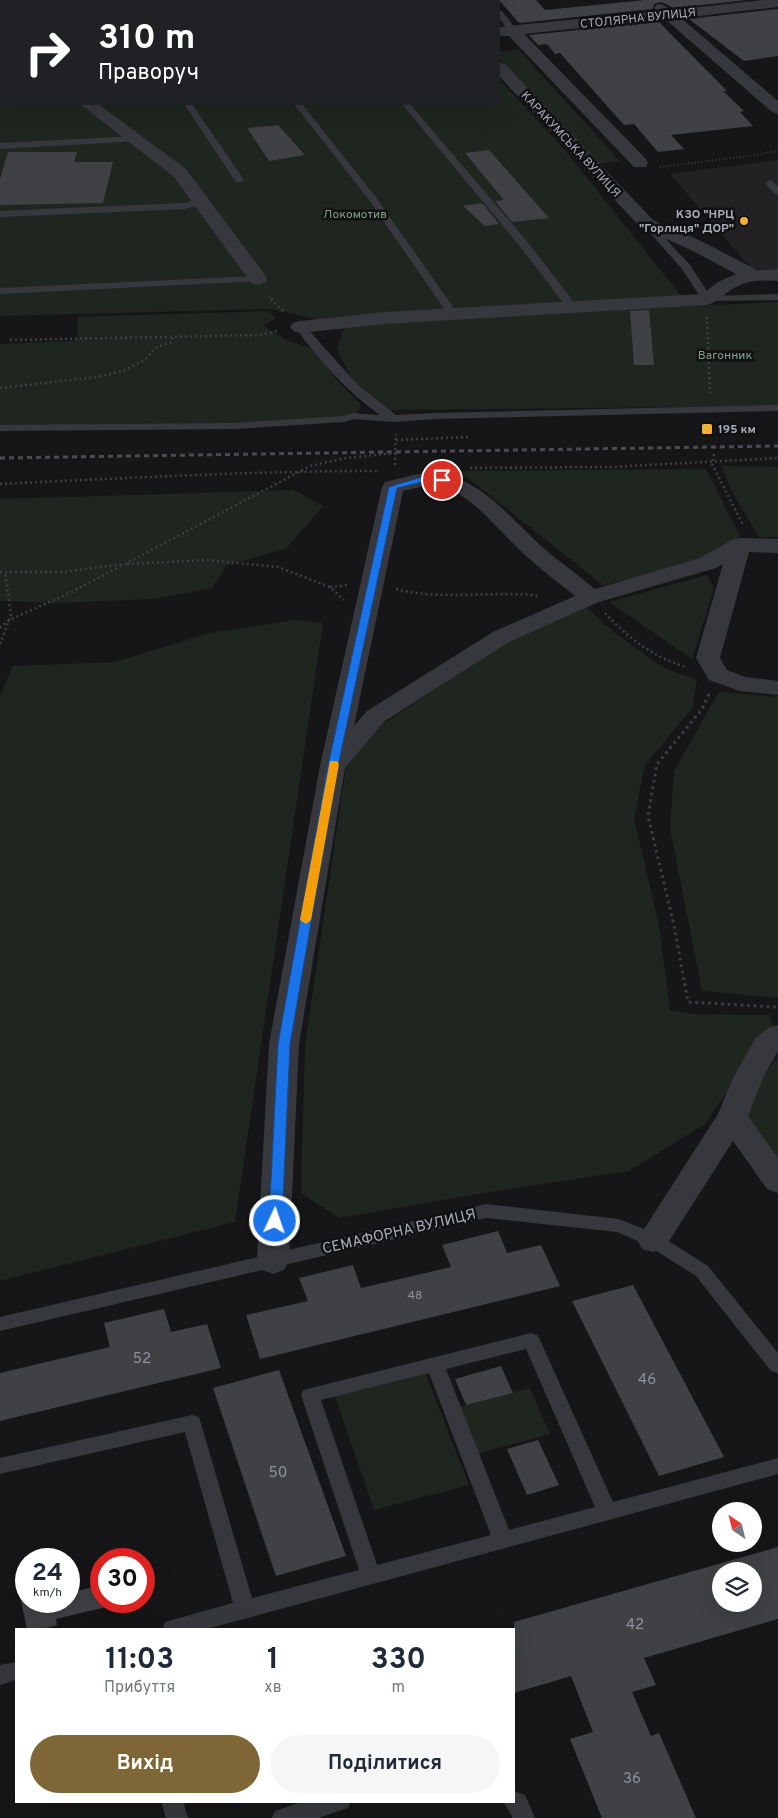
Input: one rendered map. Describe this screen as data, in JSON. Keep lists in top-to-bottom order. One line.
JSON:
{"streets":{"street":["СТОЛЯРНА ВУЛИЦЯ","КАРАКУМСЬКА ВУЛИЦЯ"],"lane":["СЕМАФОРНА ВУЛИЦЯ"]},"parks":["Локомотив","Вагонник"],"places":{"other":["КЗО \"НРЦ \"Горлиця\" ДОР\""],"transit":["195 км"]},"house_numbers":["48","52","46","50","42","36"],"north":"top left","page":{"turn":["310 m","Праворуч"],"speed":"24 km/h","limit":"30","eta":["11:03","Прибуття","1","хв","330","m"],"buttons":["Вихід","Поділитися"]}}
